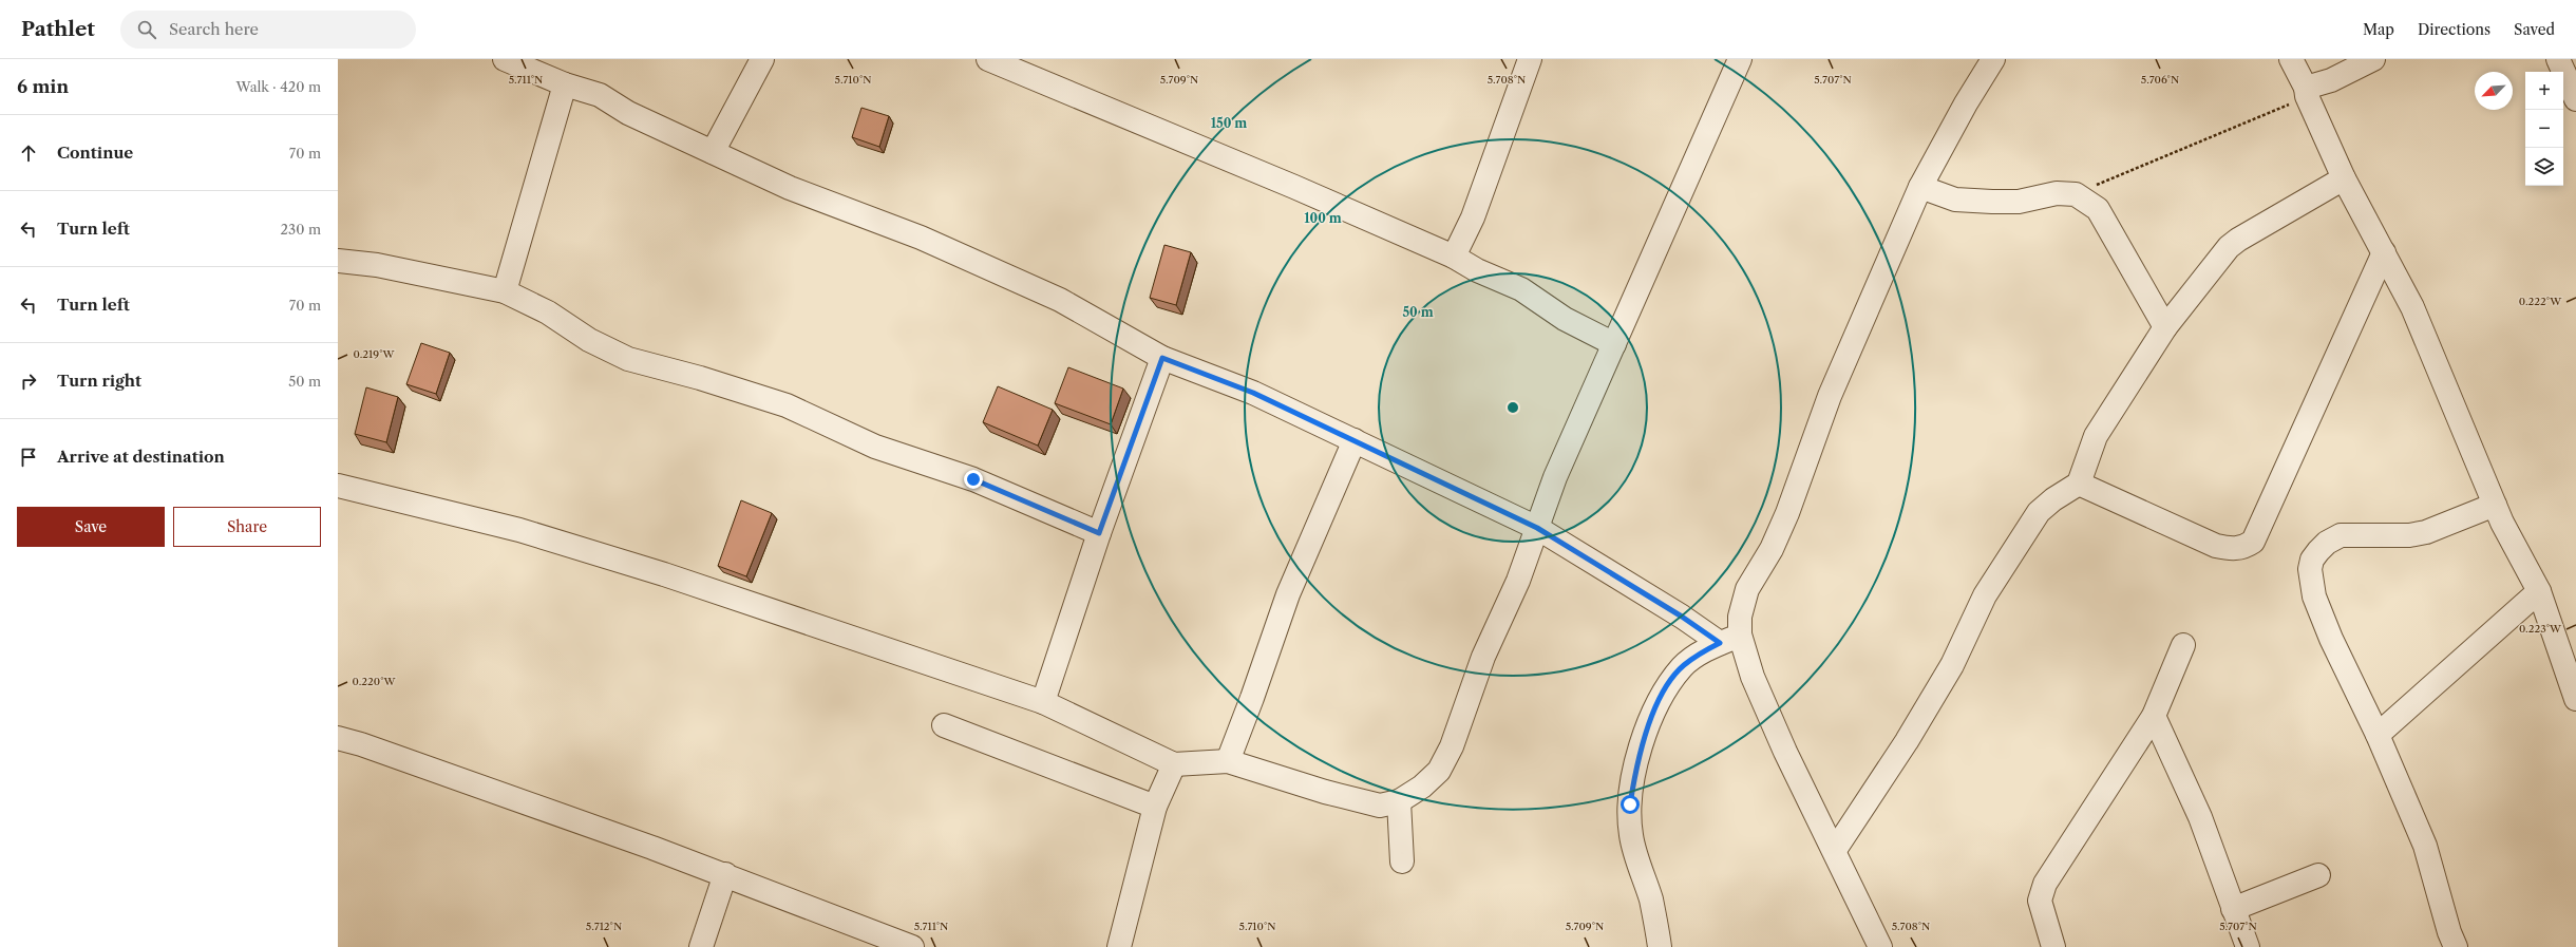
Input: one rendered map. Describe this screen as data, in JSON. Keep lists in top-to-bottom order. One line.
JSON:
{"north":"bottom left","page":{"header":"Pathlet","search":"Search here","nav":["Map","Directions","Saved"],"heading":["6 min","Walk · 420 m"],"map_buttons":["+","−"],"list":[["Continue","70 m"],["Turn left","230 m"],["Turn left","70 m"],["Turn right","50 m"],"Arrive at destination"],"buttons":["Save","Share"]},"coordinates":["5.711°N","5.710°N","5.709°N","5.708°N","5.707°N","5.706°N","0.222°W","0.219°W","0.223°W","0.220°W","5.712°N"],"rings":["150 m","100 m","50 m"]}
